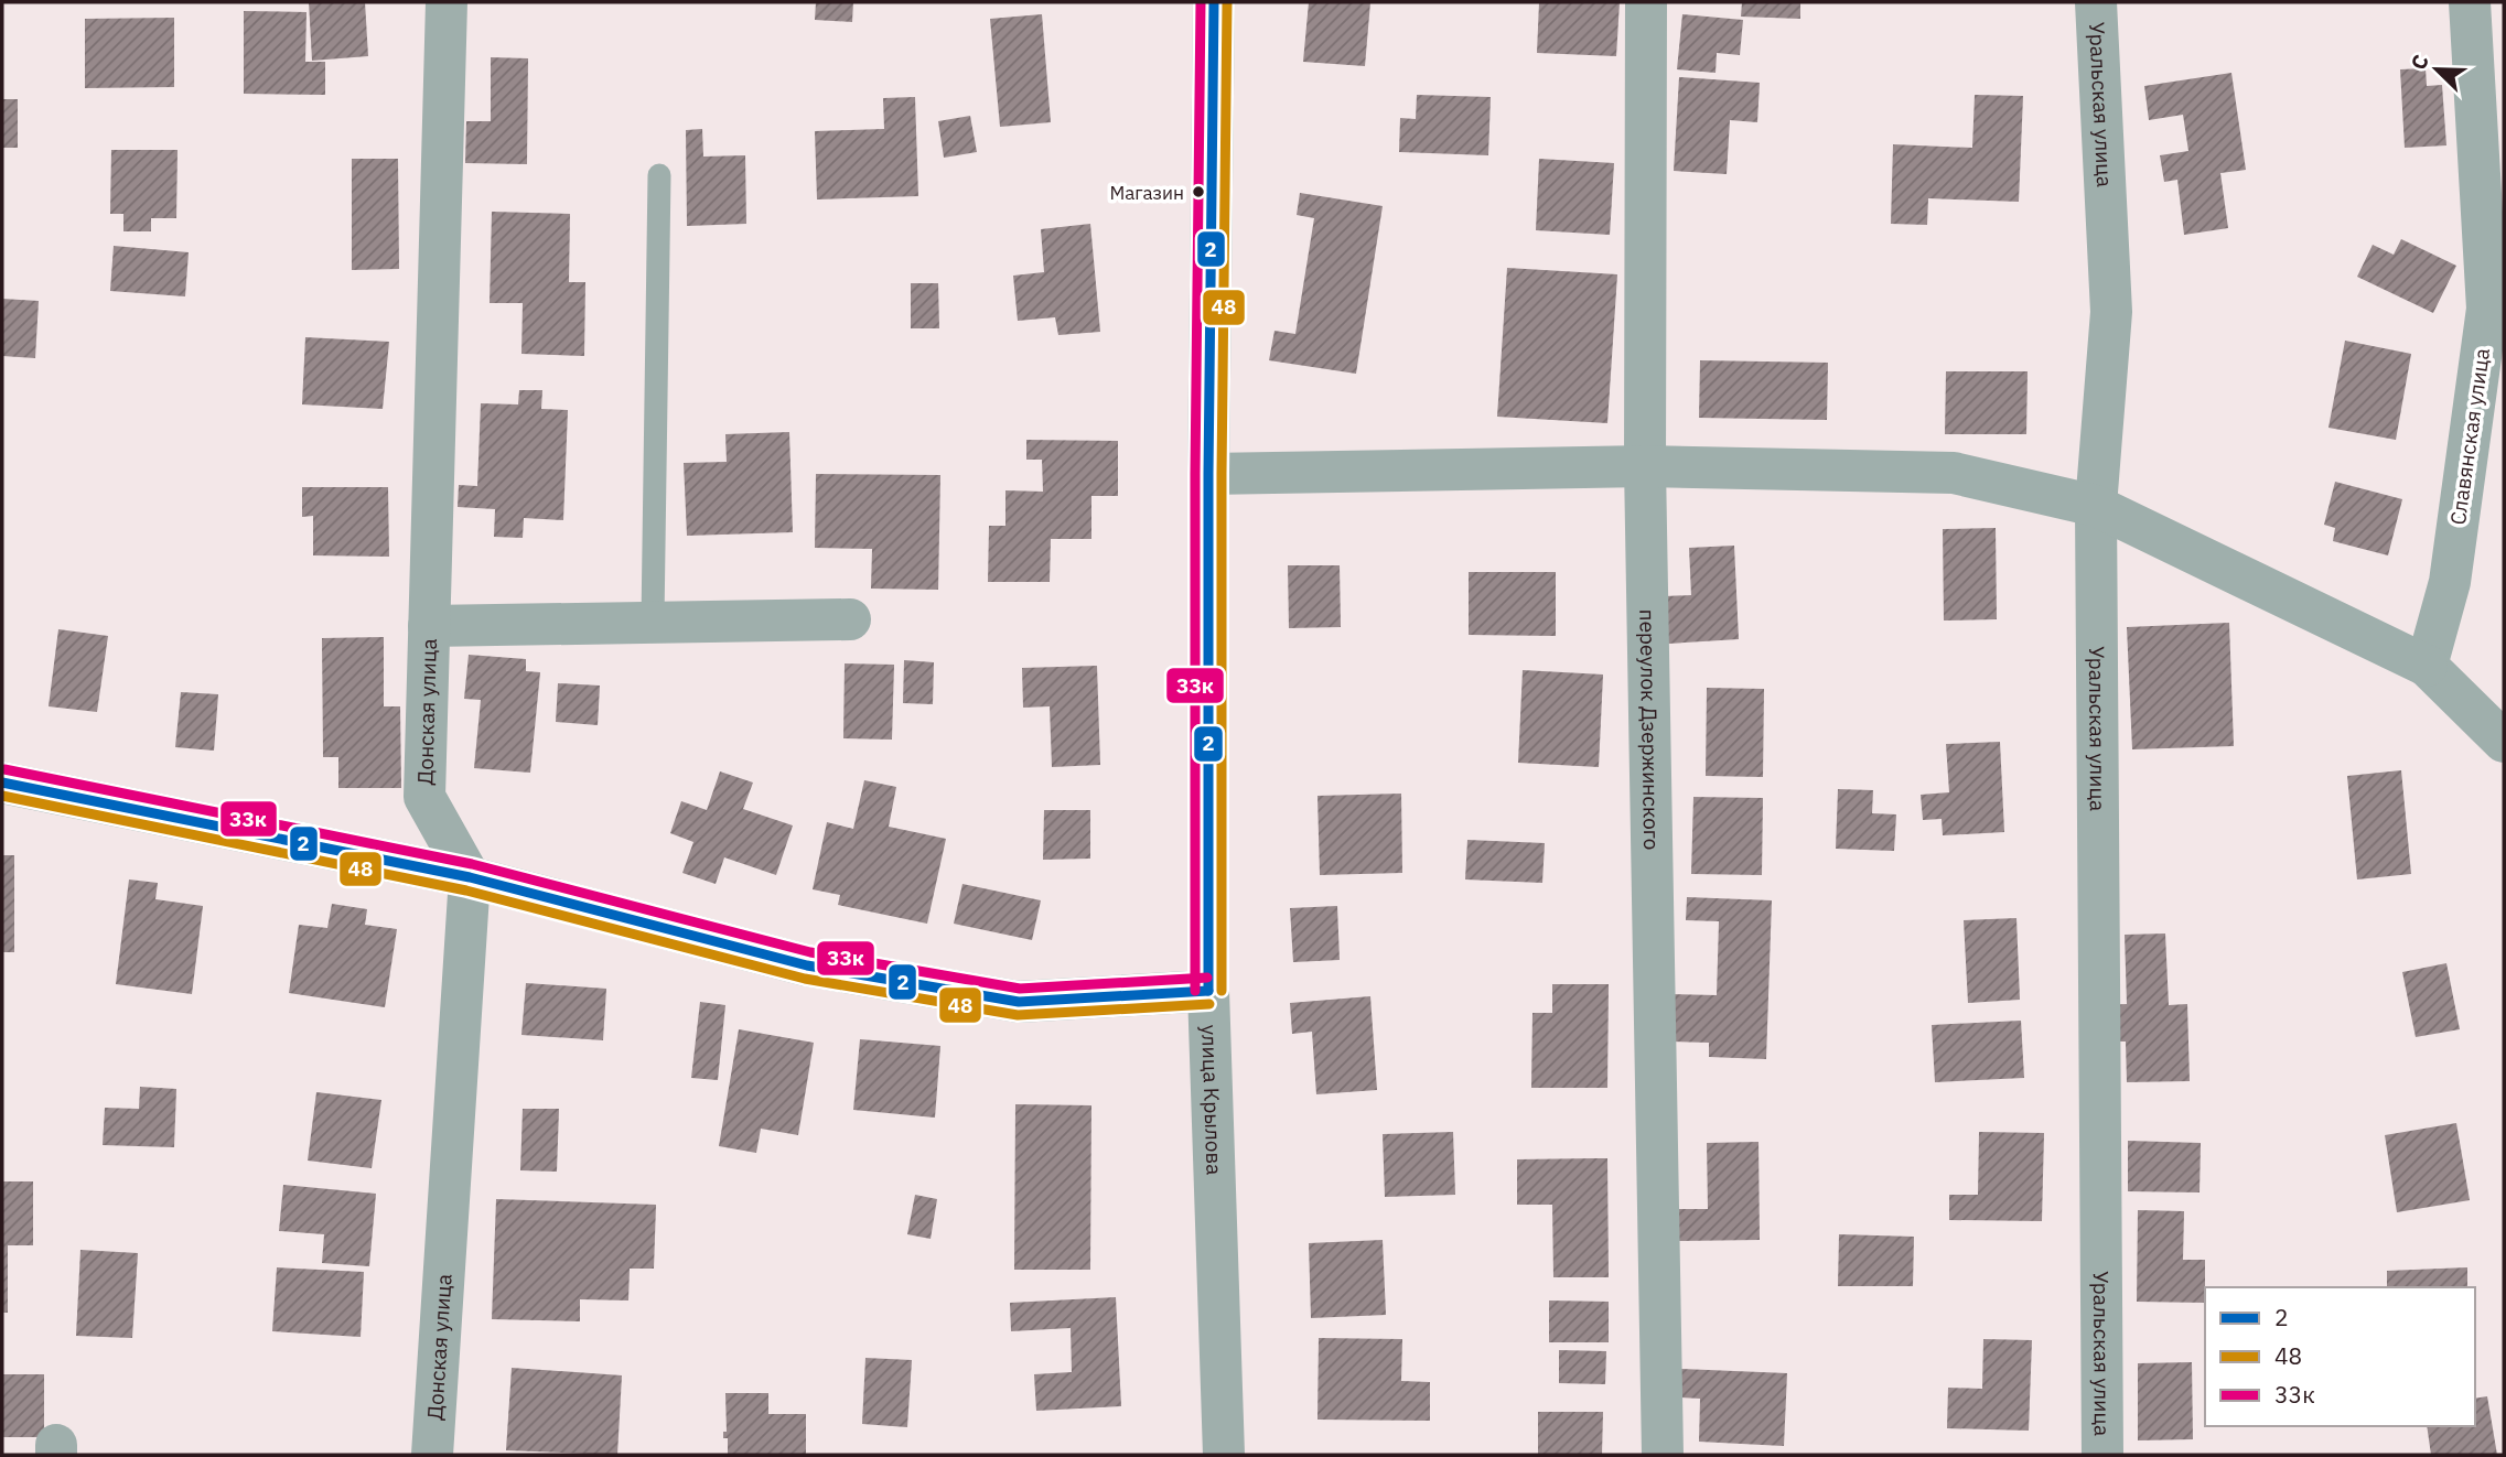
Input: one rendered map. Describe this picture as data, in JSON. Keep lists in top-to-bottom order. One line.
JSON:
{"streets":{"street":["Уральская улица","Славянская улица","Донская улица","переулок Дзержинского","улица Крылова"]},"places":["Магазин"],"lines":["transit line 2","transit line 48","transit line 33к"],"legend":["2","48","33к"],"north":"top left"}
